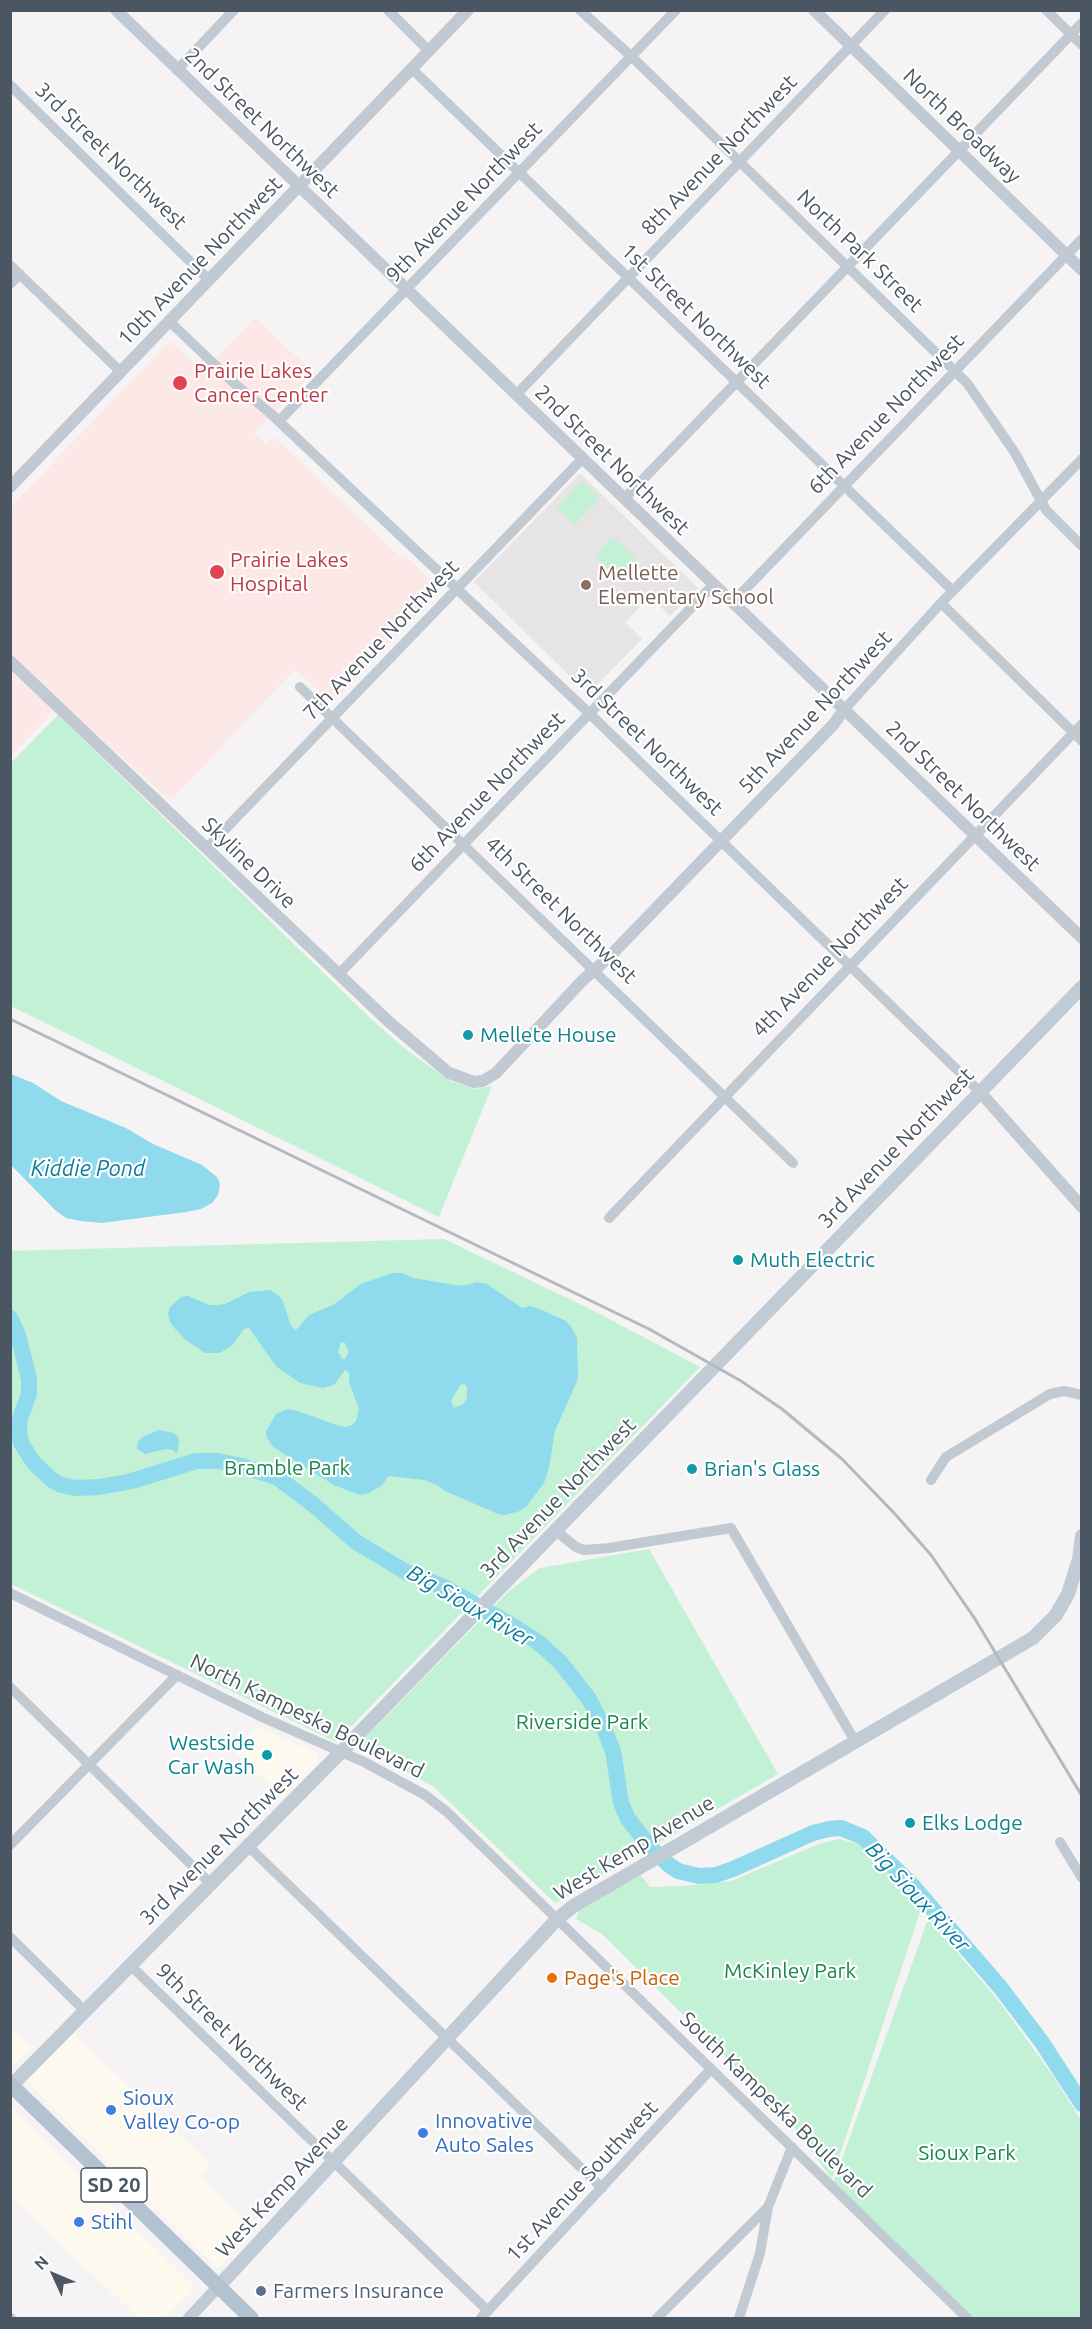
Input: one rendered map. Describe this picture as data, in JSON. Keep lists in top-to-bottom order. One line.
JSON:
{"streets":{"main road":["3rd Avenue Northwest","West Kemp Avenue","SD 20"],"street":["2nd Street Northwest","North Broadway","8th Avenue Northwest","3rd Street Northwest","9th Avenue Northwest","North Park Street","10th Avenue Northwest","1st Street Northwest","6th Avenue Northwest","7th Avenue Northwest","5th Avenue Northwest","Skyline Drive","4th Street Northwest","4th Avenue Northwest","North Kampeska Boulevard","9th Street Northwest","South Kampeska Boulevard","1st Avenue Southwest"]},"crossings":[["2nd Street Northwest","8th Avenue Northwest"],["2nd Street Northwest","9th Avenue Northwest"],["2nd Street Northwest","10th Avenue Northwest"],["2nd Street Northwest","6th Avenue Northwest"],["2nd Street Northwest","7th Avenue Northwest"],["2nd Street Northwest","5th Avenue Northwest"],["2nd Street Northwest","4th Avenue Northwest"],["North Broadway","8th Avenue Northwest"],["North Broadway","6th Avenue Northwest"],["8th Avenue Northwest","North Park Street"],["8th Avenue Northwest","1st Street Northwest"],["3rd Street Northwest","9th Avenue Northwest"],["3rd Street Northwest","10th Avenue Northwest"],["3rd Street Northwest","6th Avenue Northwest"],["3rd Street Northwest","7th Avenue Northwest"],["3rd Street Northwest","5th Avenue Northwest"],["3rd Street Northwest","4th Avenue Northwest"],["3rd Street Northwest","3rd Avenue Northwest"],["9th Avenue Northwest","North Park Street"],["9th Avenue Northwest","1st Street Northwest"],["North Park Street","6th Avenue Northwest"],["North Park Street","5th Avenue Northwest"],["10th Avenue Northwest","1st Street Northwest"],["1st Street Northwest","6th Avenue Northwest"],["1st Street Northwest","5th Avenue Northwest"],["6th Avenue Northwest","Skyline Drive"],["6th Avenue Northwest","4th Street Northwest"],["7th Avenue Northwest","Skyline Drive"],["7th Avenue Northwest","4th Street Northwest"],["5th Avenue Northwest","Skyline Drive"],["5th Avenue Northwest","4th Street Northwest"],["4th Street Northwest","4th Avenue Northwest"],["3rd Avenue Northwest","North Kampeska Boulevard"],["3rd Avenue Northwest","9th Street Northwest"],["3rd Avenue Northwest","SD 20"],["North Kampeska Boulevard","West Kemp Avenue"],["North Kampeska Boulevard","South Kampeska Boulevard"],["West Kemp Avenue","9th Street Northwest"],["West Kemp Avenue","South Kampeska Boulevard"],["West Kemp Avenue","SD 20"],["9th Street Northwest","1st Avenue Southwest"],["South Kampeska Boulevard","1st Avenue Southwest"]],"water":["Kiddie Pond","Big Sioux River"],"parks":["Bramble Park","Riverside Park","McKinley Park","Sioux Park"],"places":["Prairie Lakes Cancer Center","Prairie Lakes Hospital","Mellette Elementary School","Mellete House","Muth Electric","Brian's Glass","Westside Car Wash","Elks Lodge","Page's Place","Sioux Valley Co-op","Innovative Auto Sales","Stihl","Farmers Insurance"],"north":"top left"}
